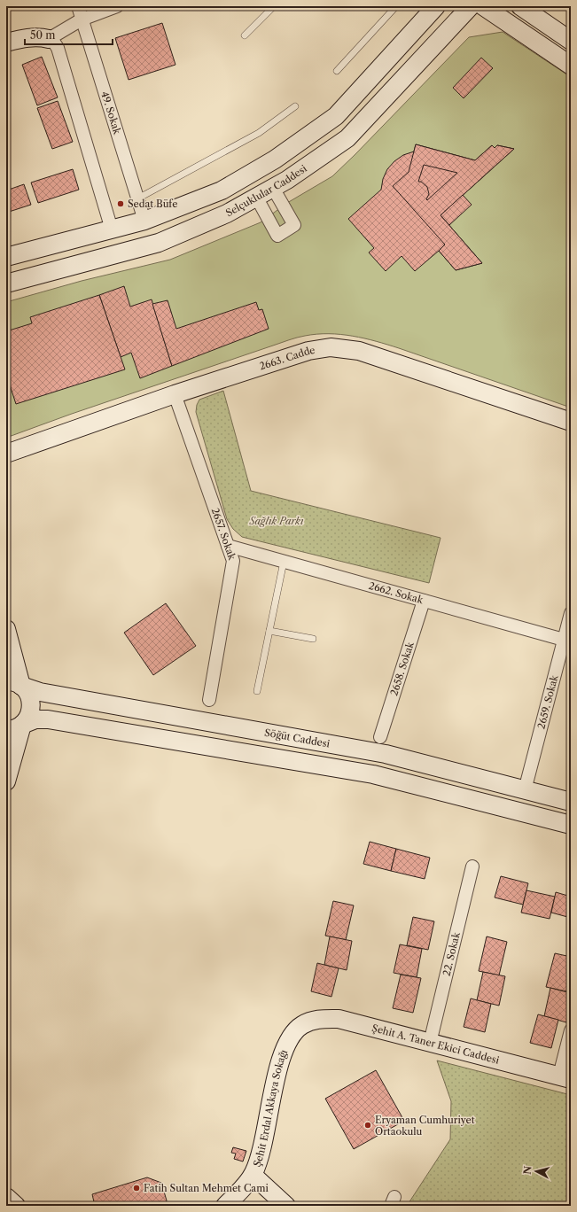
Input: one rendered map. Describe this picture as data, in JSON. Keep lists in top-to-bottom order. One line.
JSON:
{"streets":{"main road":["Selçuklular Caddesi","2663. Cadde","Söğüt Caddesi","Şehit A. Taner Ekici Caddesi","Şehit Erdal Akkaya Sokağı"],"street":["49. Sokak","2657. Sokak","2662. Sokak","2658. Sokak","2659. Sokak","22. Sokak"]},"crossings":[["2663. Cadde","2657. Sokak"],["2657. Sokak","2662. Sokak"],["2662. Sokak","2658. Sokak"],["2662. Sokak","2659. Sokak"],["2659. Sokak","Söğüt Caddesi"],["22. Sokak","Şehit A. Taner Ekici Caddesi"],["Şehit A. Taner Ekici Caddesi","Şehit Erdal Akkaya Sokağı"]],"parks":["Sağlık Parkı"],"places":["Sedat Büfe","Eryaman Cumhuriyet Ortaokulu","Fatih Sultan Mehmet Cami"],"scale_bar":"50 m","north":"left"}
